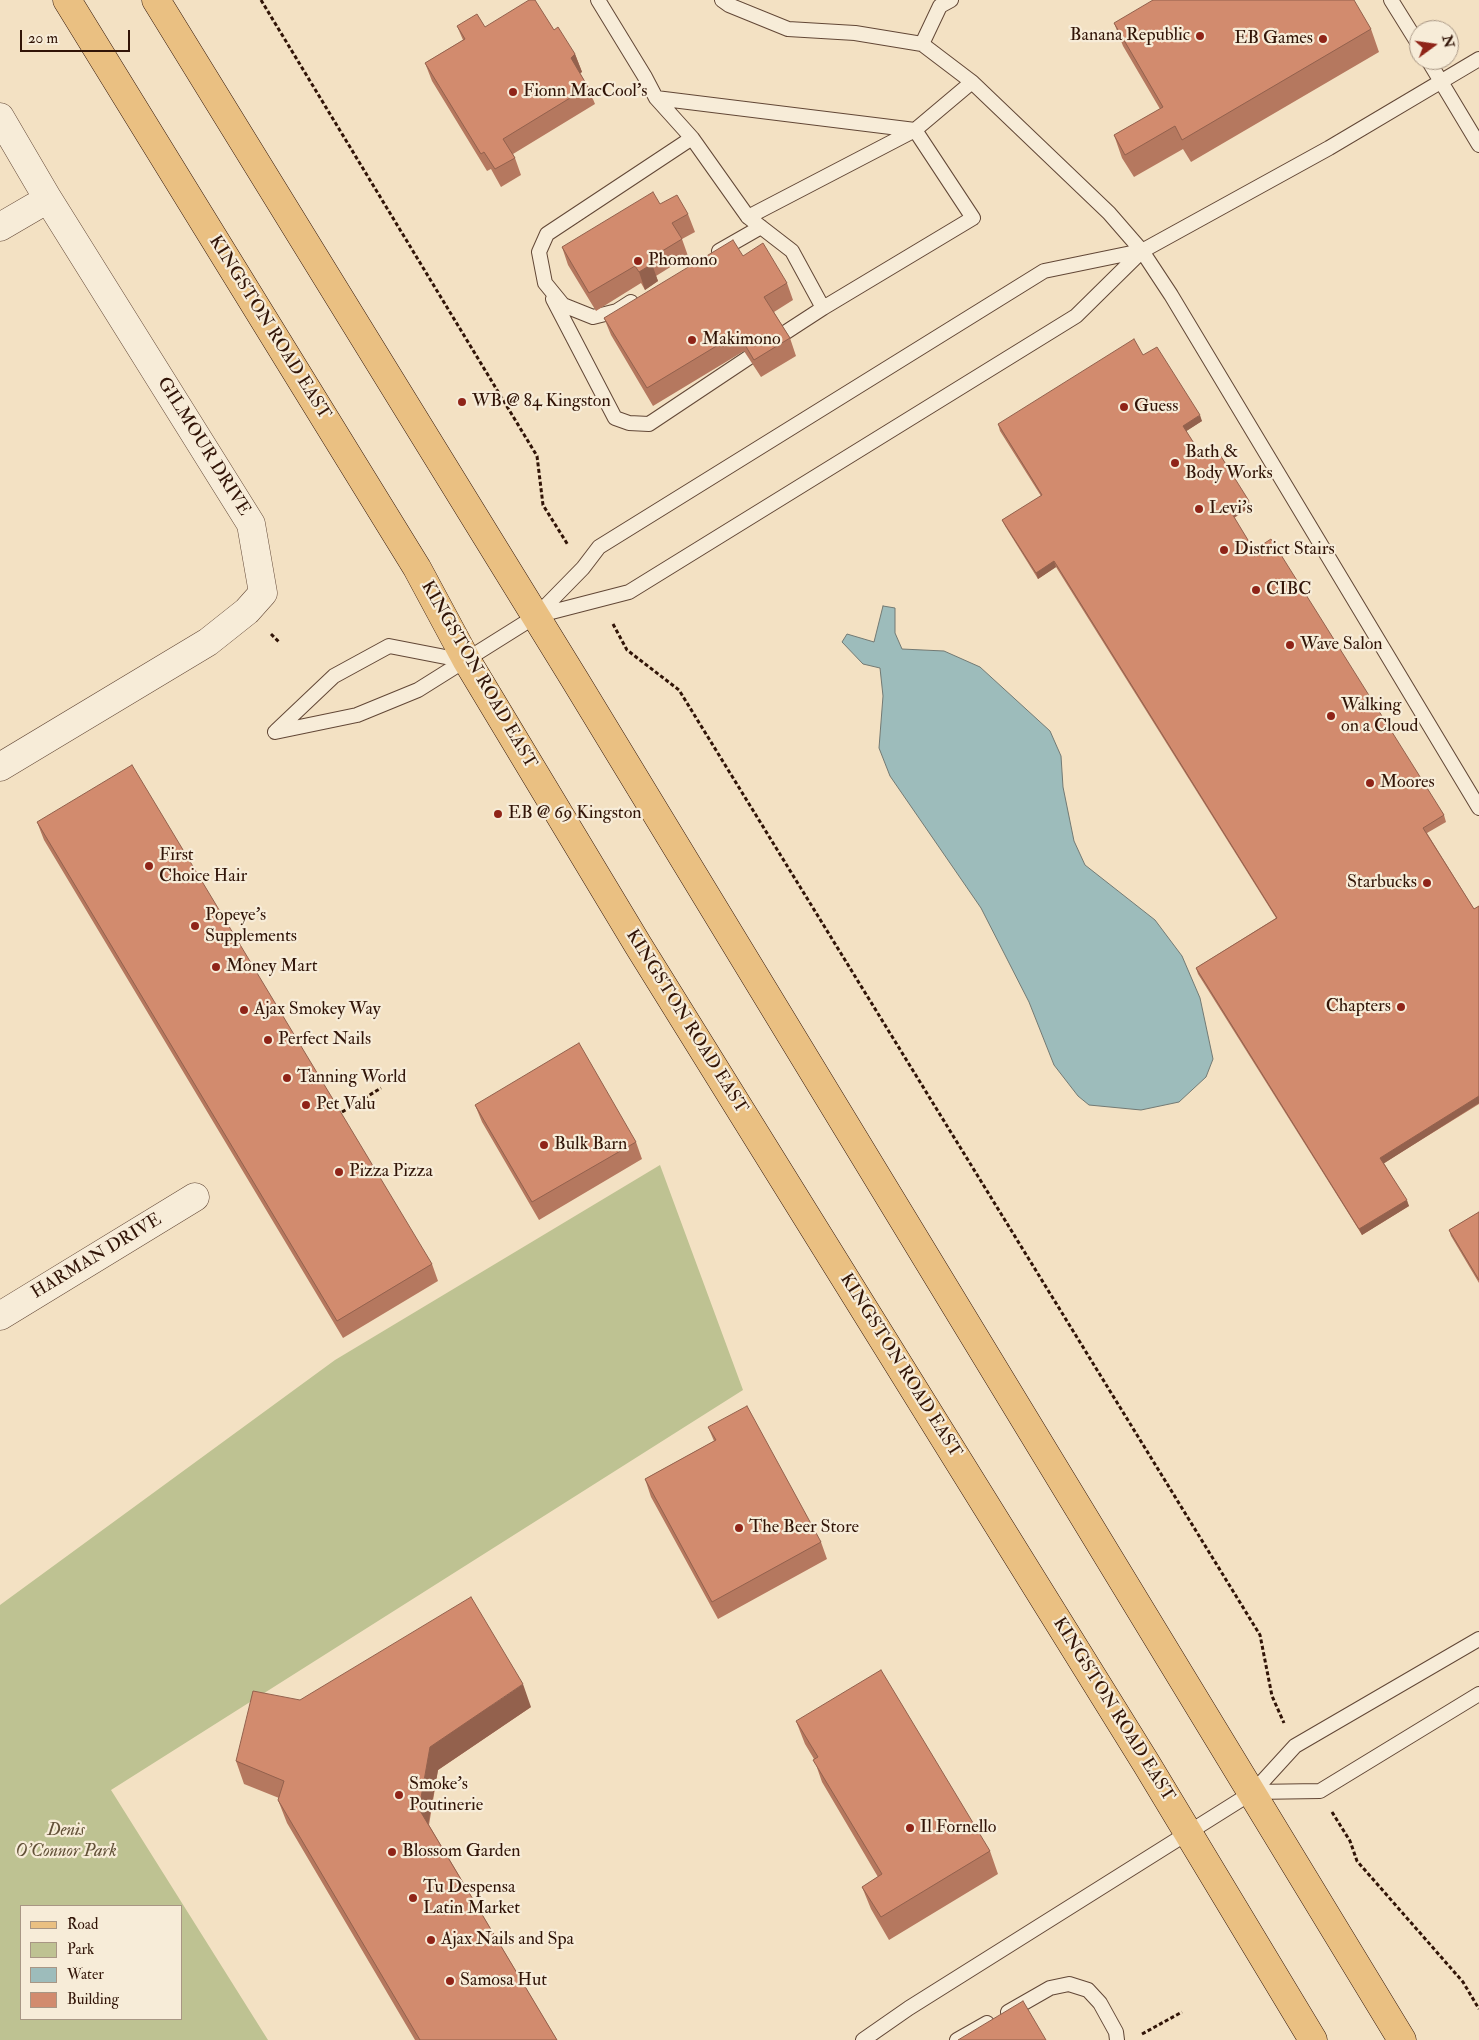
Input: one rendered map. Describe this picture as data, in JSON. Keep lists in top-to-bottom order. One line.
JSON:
{"streets":{"main road":["KINGSTON ROAD EAST"],"street":["GILMOUR DRIVE","HARMAN DRIVE"]},"parks":["Denis O'Connor Park"],"places":["Banana Republic","EB Games","Fionn MacCool's","Phomono","Makimono","WB @ 84 Kingston","Guess","Bath & Body Works","Levi's","District Stairs","CIBC","Wave Salon","Walking on a Cloud","Moores","EB @ 69 Kingston","First Choice Hair","Starbucks","Popeye's Supplements","Money Mart","Chapters","Ajax Smokey Way","Perfect Nails","Tanning World","Pet Valu","Bulk Barn","Pizza Pizza","The Beer Store","Smoke's Poutinerie","Il Fornello","Blossom Garden","Tu Despensa Latin Market","Ajax Nails and Spa","Samosa Hut"],"legend":["Road","Park","Water","Building"],"scale_bar":"20 m","north":"right"}
